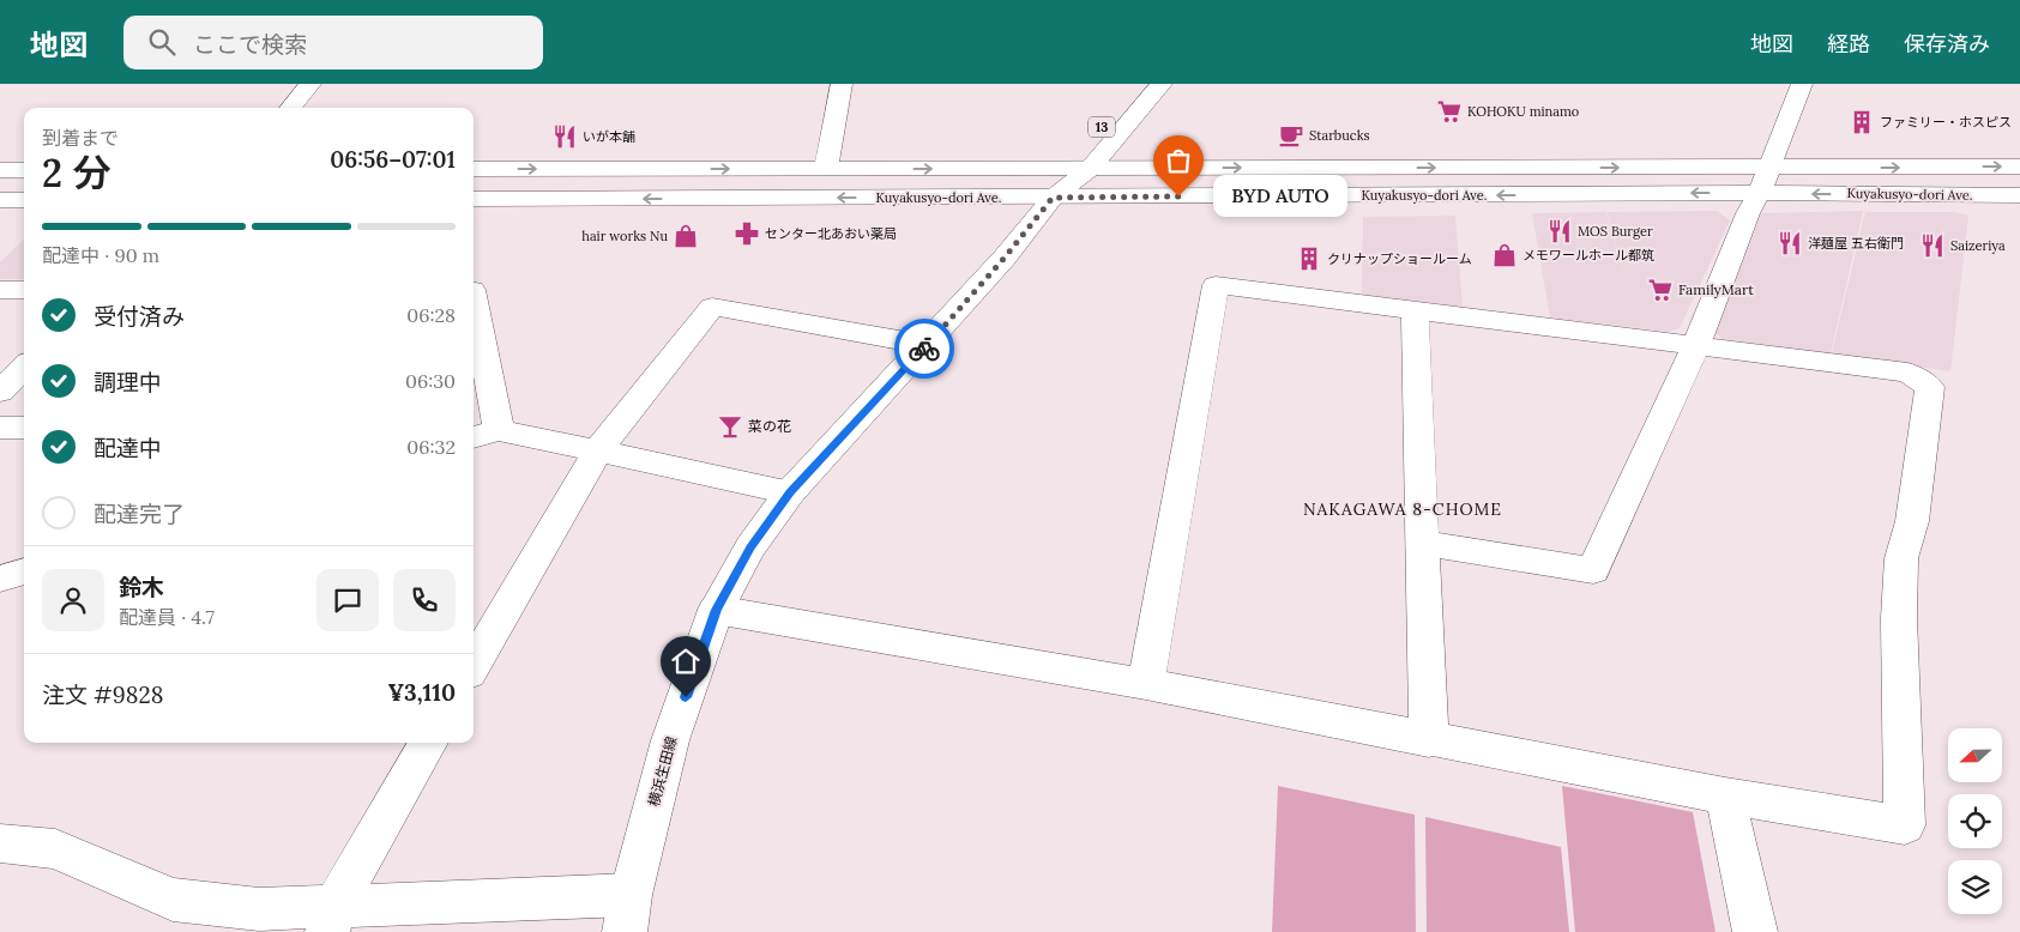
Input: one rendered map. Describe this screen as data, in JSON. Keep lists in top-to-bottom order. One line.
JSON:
{"streets":{"street":["13","Kuyakusyo-dori Ave.","横浜生田線"]},"crossings":[["Kuyakusyo-dori Ave.","横浜生田線"]],"districts":["NAKAGAWA 8-CHOME"],"places":{"supermarket":["KOHOKU minamo","FamilyMart"],"building":["ファミリー・ホスピス","クリナップショールーム"],"cafe":["Starbucks"],"restaurant":["いが本舗","MOS Burger","洋麺屋 五右衛門","Saizeriya"],"other":["BYD AUTO"],"pharmacy":["センター北あおい薬局"],"shop":["hair works Nu","メモワールホール都筑"],"bar":["菜の花"]},"north":"left","page":{"header":"地図","search":"ここで検索","nav":["地図","経路","保存済み"],"heading":["2 分","到着まで","06:56–07:01"],"panel":["鈴木","配達員 · 4.7","注文 #9828","¥3,110"],"bubble":"BYD AUTO","bar":"配達中 · 90 m","list":[["受付済み","06:28"],["調理中","06:30"],["配達中","06:32"],"配達完了"]}}
